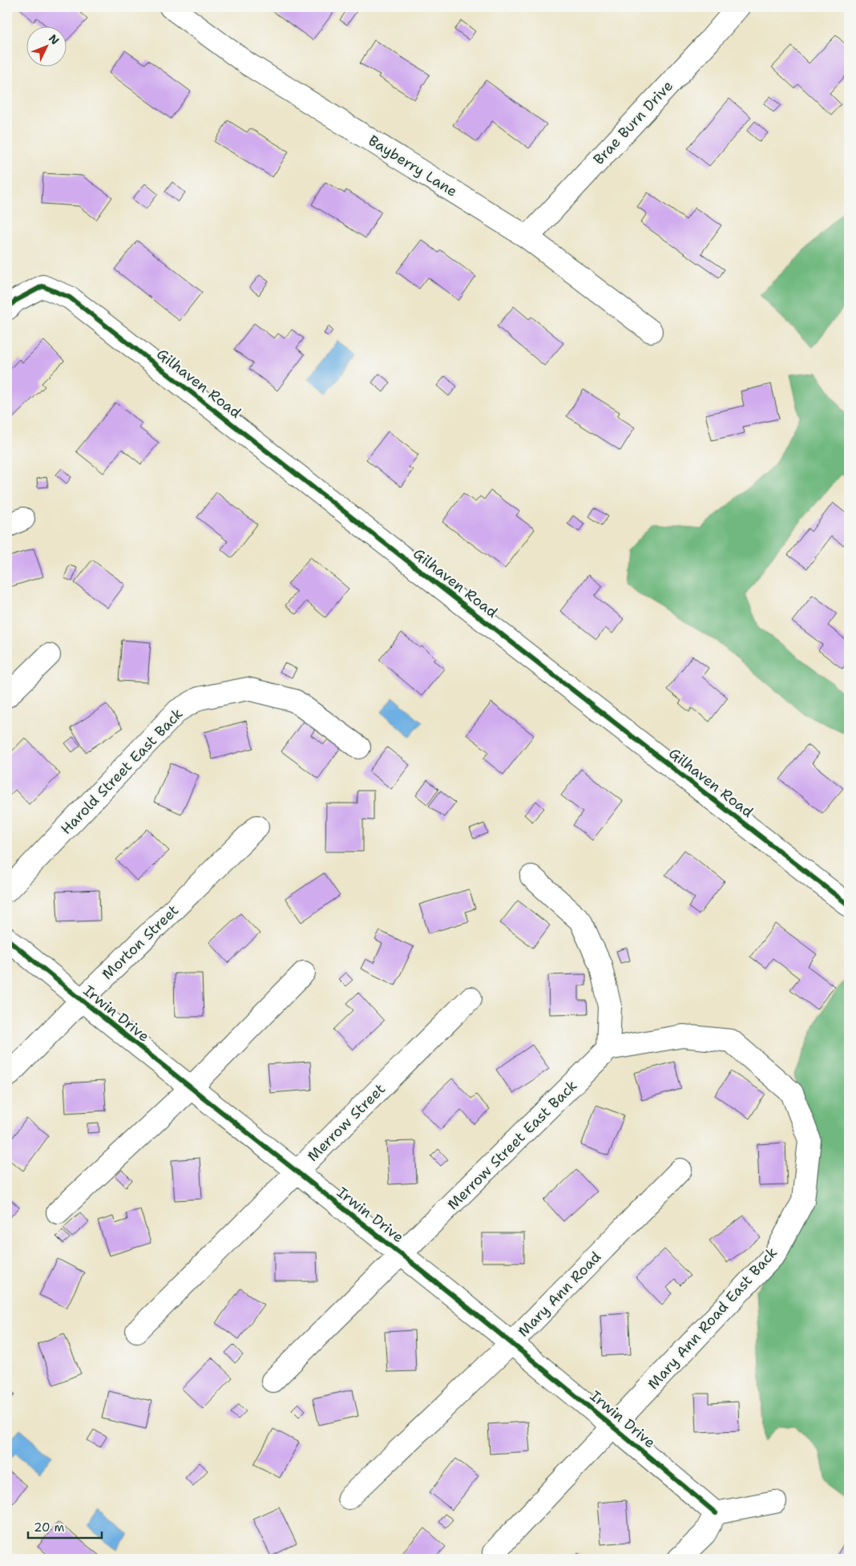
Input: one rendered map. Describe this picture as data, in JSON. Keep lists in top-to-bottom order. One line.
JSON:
{"streets":{"street":["Brae Burn Drive","Bayberry Lane","Gilhaven Road","Harold Street East Back","Morton Street","Irwin Drive","Merrow Street","Merrow Street East Back","Mary Ann Road","Mary Ann Road East Back"]},"crossings":[["Brae Burn Drive","Bayberry Lane"],["Morton Street","Irwin Drive"],["Irwin Drive","Merrow Street"],["Irwin Drive","Merrow Street East Back"],["Irwin Drive","Mary Ann Road"],["Irwin Drive","Mary Ann Road East Back"],["Merrow Street East Back","Mary Ann Road East Back"]],"scale_bar":"20 m","north":"top right"}
